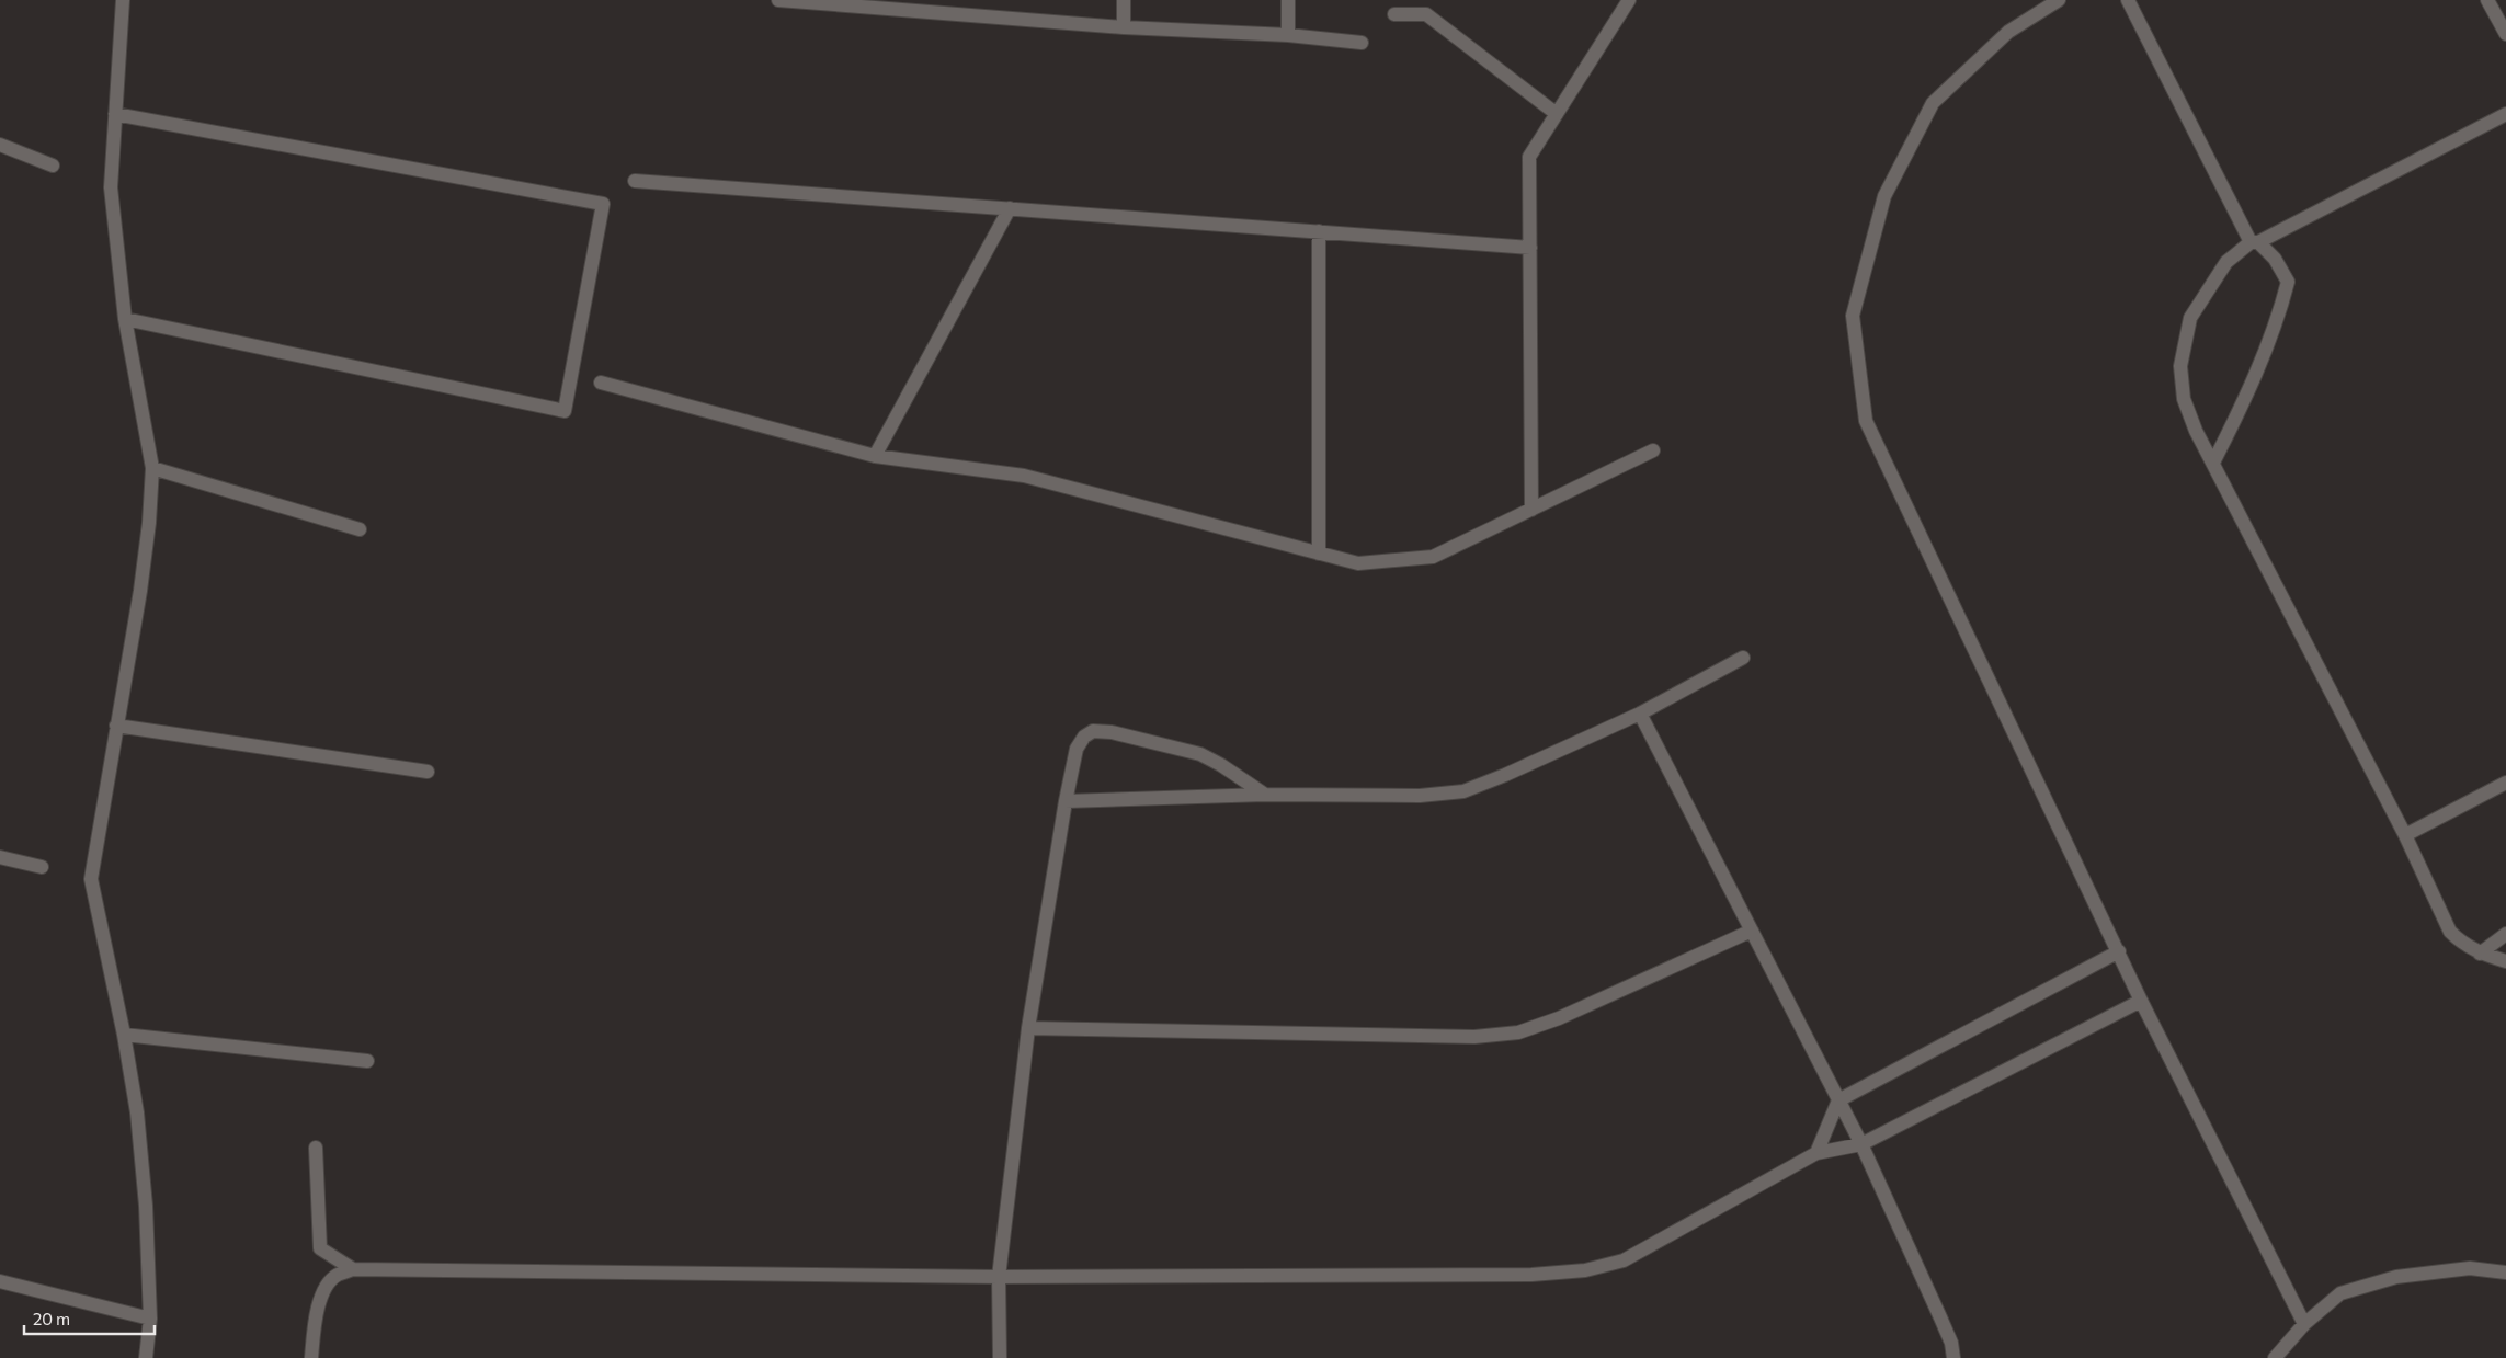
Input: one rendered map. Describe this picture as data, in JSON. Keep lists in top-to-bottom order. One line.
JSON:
{"scale_bar":"20 m"}
